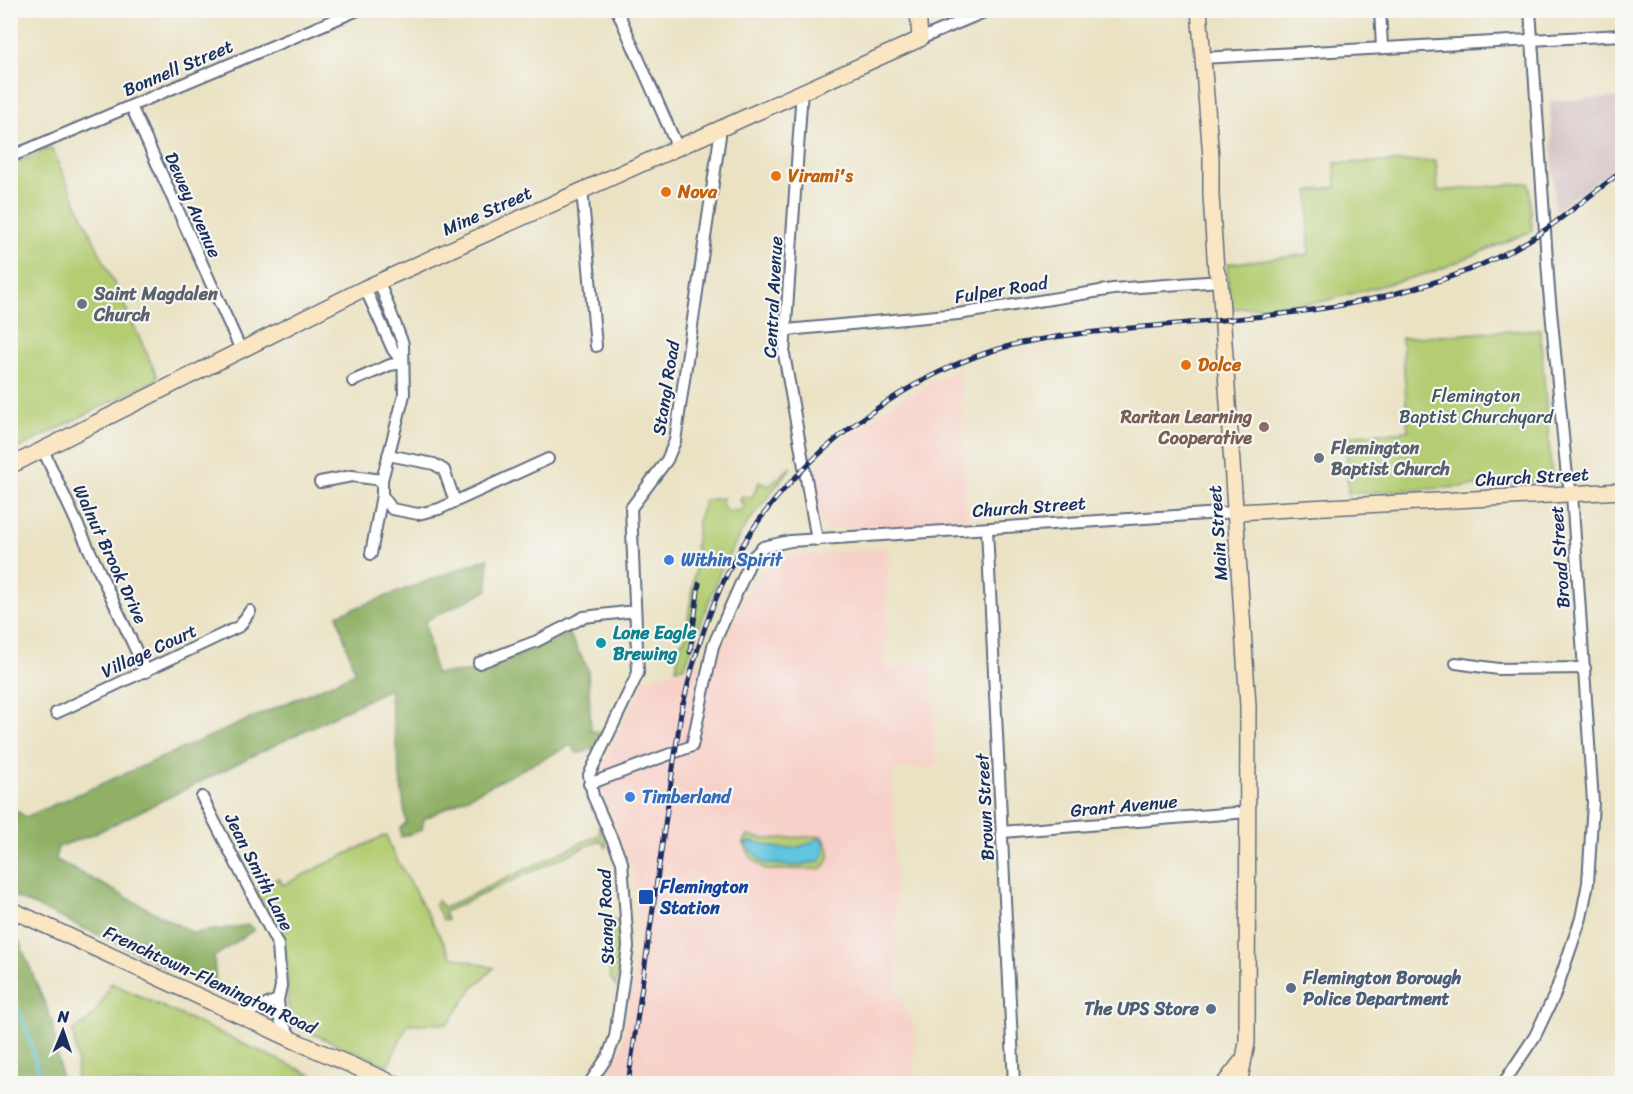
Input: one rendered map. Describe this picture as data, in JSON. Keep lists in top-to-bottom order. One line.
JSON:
{"streets":{"street":["Bonnell Street","Dewey Avenue","Mine Street","Fulper Road","Central Avenue","Stangl Road","Church Street","Main Street","Walnut Brook Drive","Broad Street","Village Court","Grant Avenue","Brown Street","Jean Smith Lane","Frenchtown-Flemington Road"]},"crossings":[["Bonnell Street","Dewey Avenue"],["Dewey Avenue","Mine Street"],["Mine Street","Central Avenue"],["Mine Street","Stangl Road"],["Mine Street","Walnut Brook Drive"],["Fulper Road","Central Avenue"],["Fulper Road","Main Street"],["Central Avenue","Church Street"],["Stangl Road","Church Street"],["Church Street","Main Street"],["Church Street","Broad Street"],["Church Street","Brown Street"],["Main Street","Grant Avenue"],["Walnut Brook Drive","Village Court"],["Grant Avenue","Brown Street"],["Jean Smith Lane","Frenchtown-Flemington Road"]],"parks":["Flemington Baptist Churchyard"],"places":{"other":["Virami's","Nova","Saint Magdalen Church","Dolce","Raritan Learning Cooperative","Flemington Baptist Church","Within Spirit","Lone Eagle Brewing","Timberland","Flemington Borough Police Department","The UPS Store"],"transit":["Flemington Station"]},"north":"top"}
